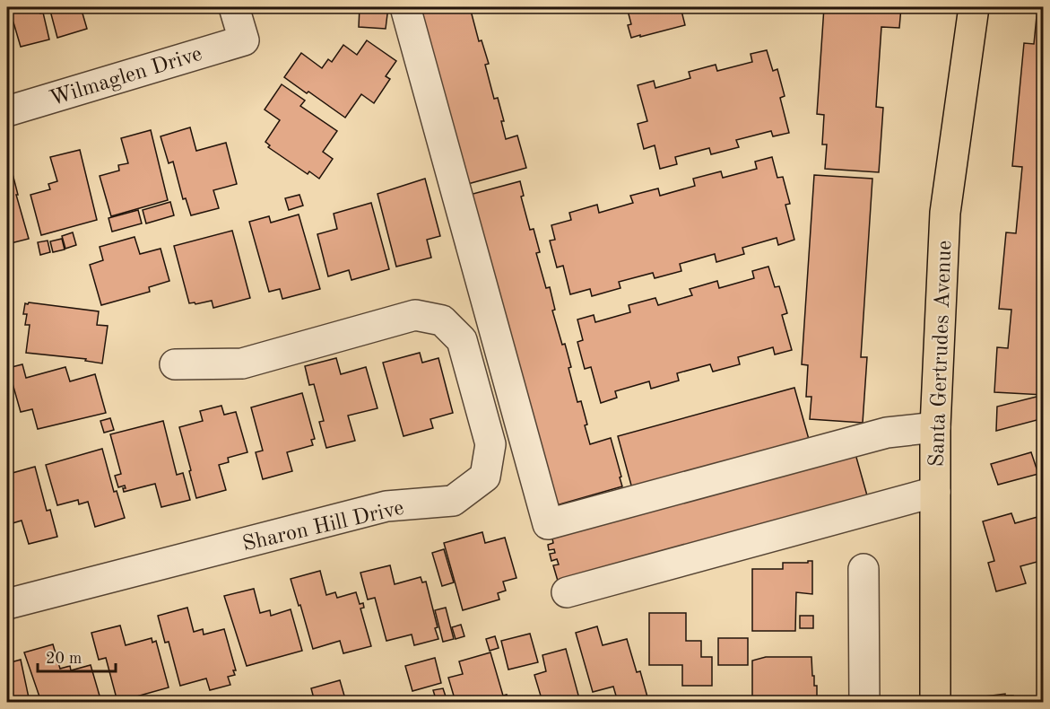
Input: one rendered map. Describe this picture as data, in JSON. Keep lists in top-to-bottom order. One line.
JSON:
{"streets":{"main road":["Santa Gertrudes Avenue"],"street":["Wilmaglen Drive","Sharon Hill Drive"]},"scale_bar":"20 m"}
